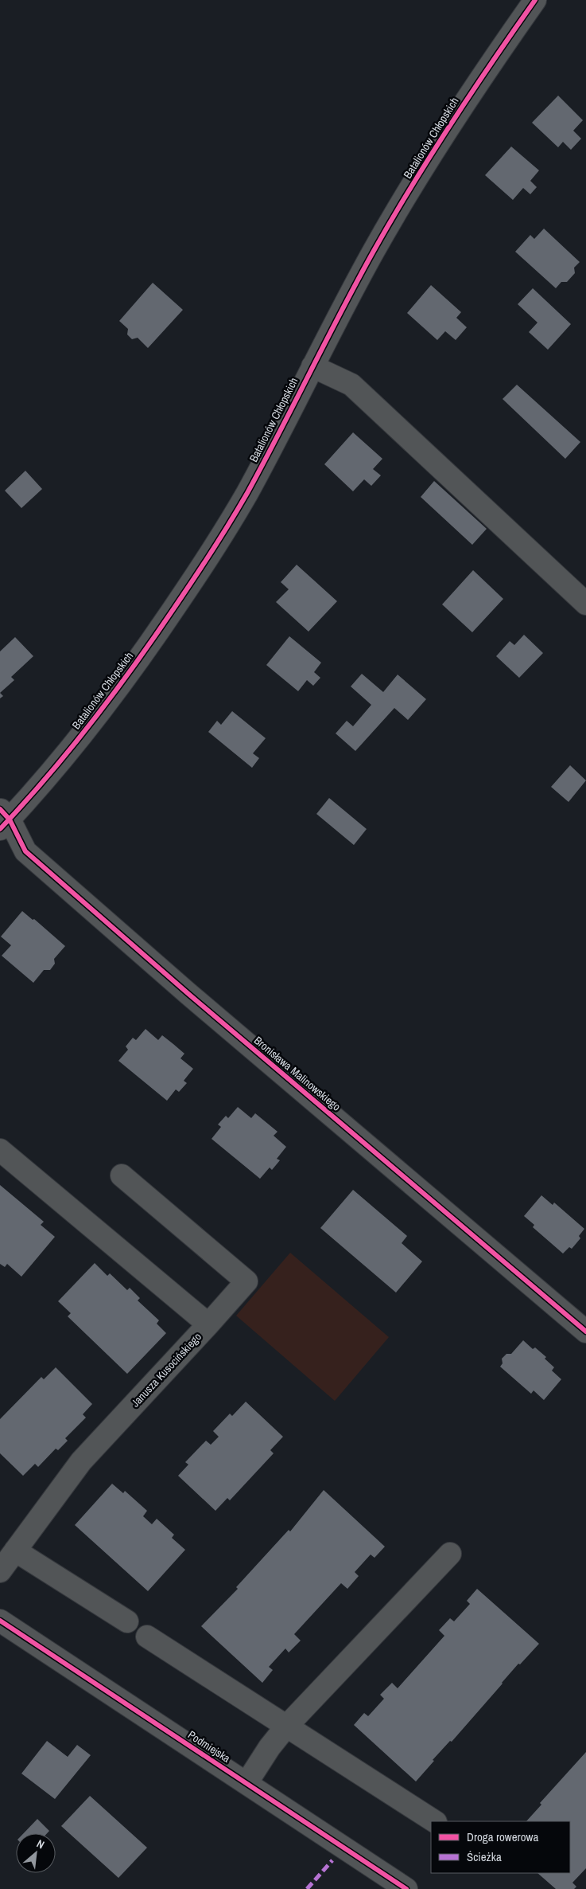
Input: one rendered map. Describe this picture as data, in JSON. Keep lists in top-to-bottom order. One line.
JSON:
{"streets":{"street":["Batalionów Chłopskich","Bronisława Malinowskiego","Janusza Kusocińskiego","Podmiejska"]},"crossings":[["Batalionów Chłopskich","Bronisława Malinowskiego"]],"legend":["Droga rowerowa","Ścieżka"],"north":"top right"}
